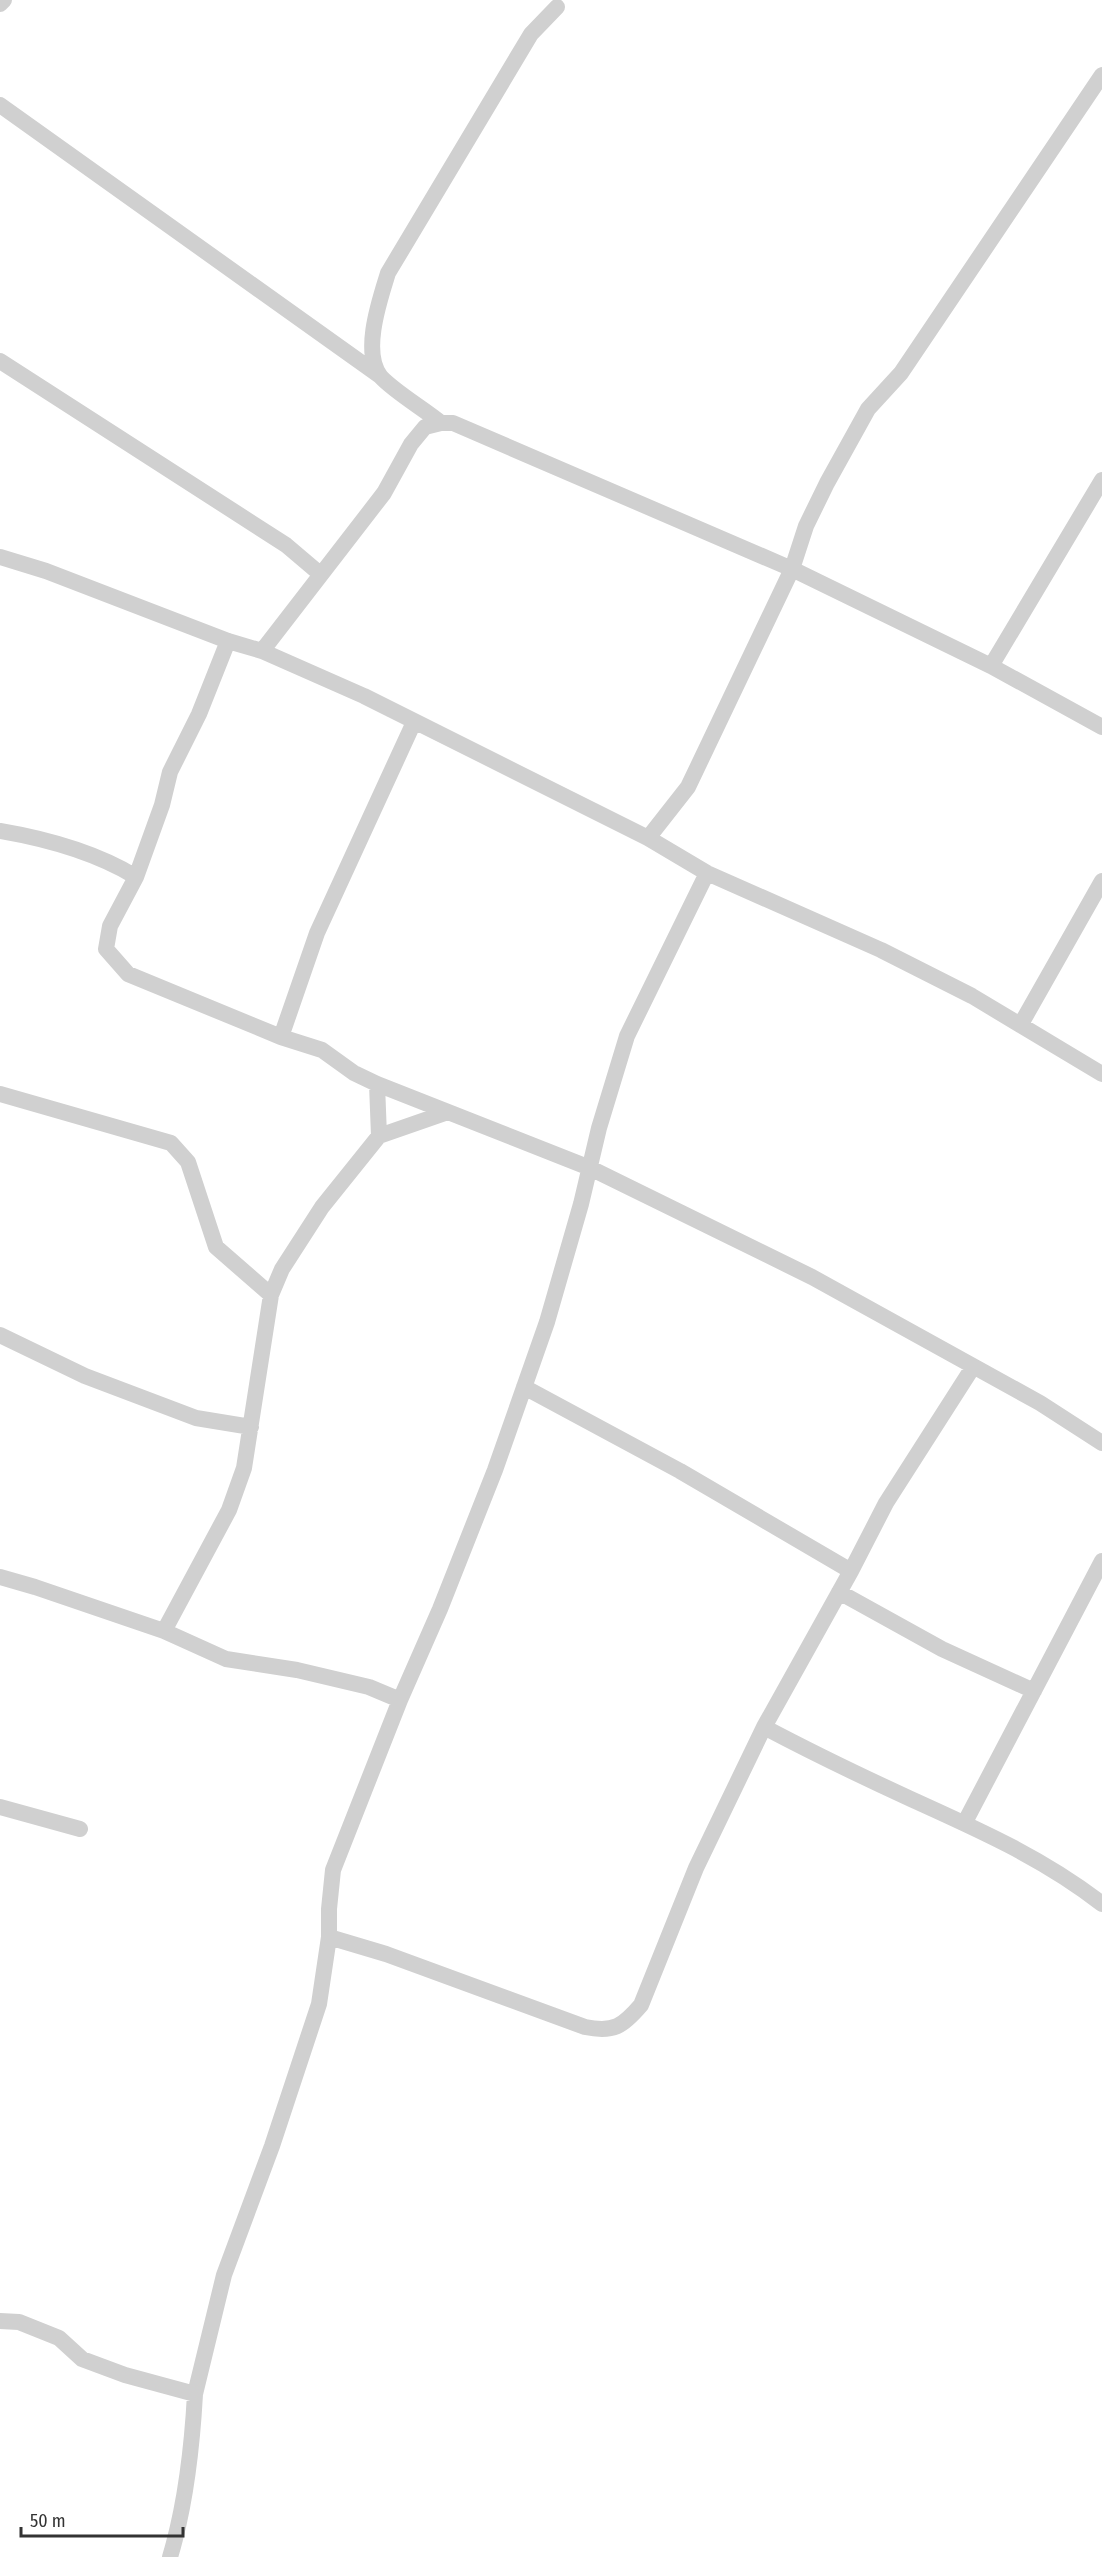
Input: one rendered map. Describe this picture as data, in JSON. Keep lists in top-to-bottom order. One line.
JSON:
{"scale_bar":"50 m"}
